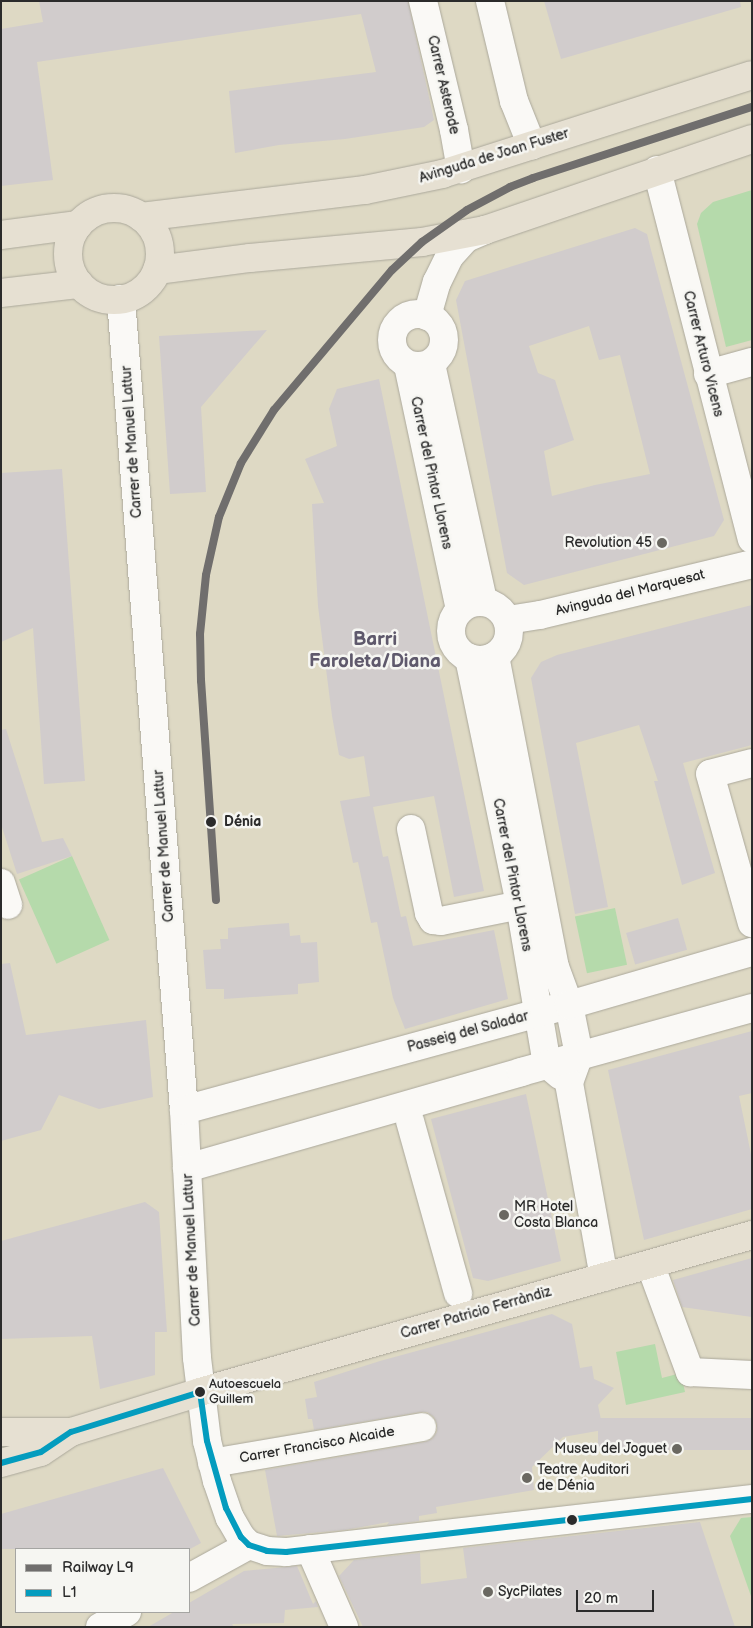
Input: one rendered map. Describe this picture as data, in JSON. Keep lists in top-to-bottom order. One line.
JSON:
{"streets":{"main road":["Avinguda de Joan Fuster","Carrer Patricio Ferràndiz"],"street":["Carrer Asterode","Carrer Arturo Vicens","Carrer de Manuel Lattur","Carrer del Pintor Llorens","Avinguda del Marquesat","Passeig del Saladar","Carrer Francisco Alcaide"]},"crossings":[["Carrer Asterode","Avinguda de Joan Fuster"],["Avinguda de Joan Fuster","Carrer de Manuel Lattur"],["Carrer de Manuel Lattur","Passeig del Saladar"],["Carrer de Manuel Lattur","Carrer Patricio Ferràndiz"],["Carrer de Manuel Lattur","Carrer Francisco Alcaide"],["Carrer del Pintor Llorens","Avinguda del Marquesat"],["Carrer del Pintor Llorens","Passeig del Saladar"]],"districts":["Barri Faroleta/Diana"],"places":["Revolution 45","Dénia","MR Hotel Costa Blanca","Autoescuela Guillem","Museu del Joguet","Teatre Auditori de Dénia","SycPilates"],"lines":["rail line L9","transit line L1"],"legend":["Railway L9","L1"],"scale_bar":"20 m"}
